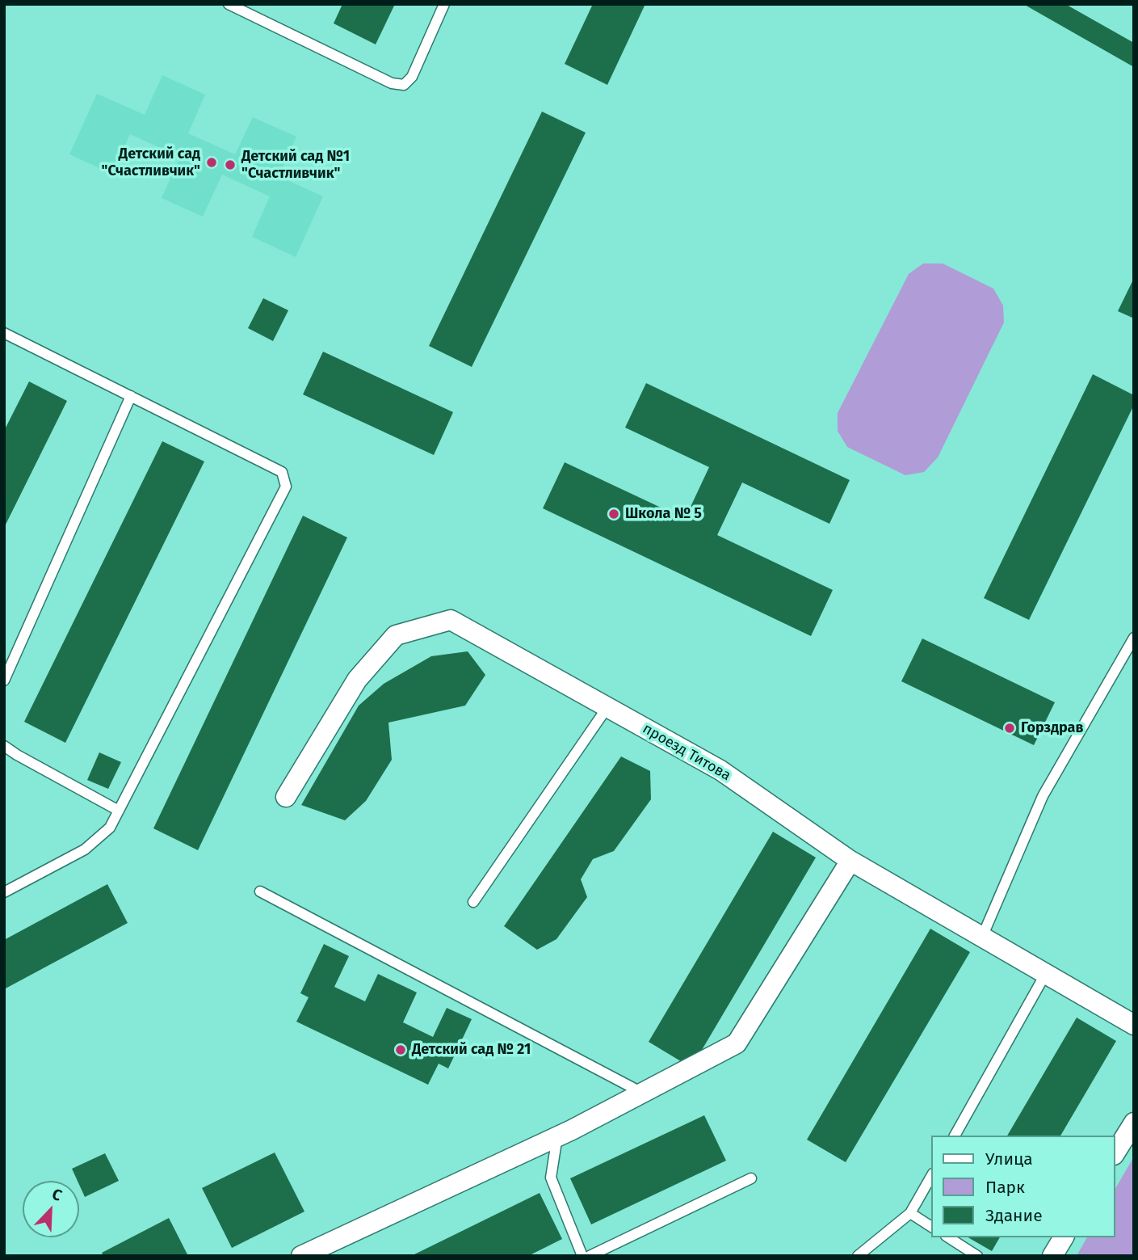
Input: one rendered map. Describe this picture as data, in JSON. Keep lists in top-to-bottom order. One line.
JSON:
{"streets":{"street":["проезд Титова"]},"places":["Детский сад \"Счастливчик\"","Детский сад №1 \"Счастливчик\"","Школа № 5","Горздрав","Детский сад № 21"],"legend":["Улица","Парк","Здание"],"north":"top right"}
